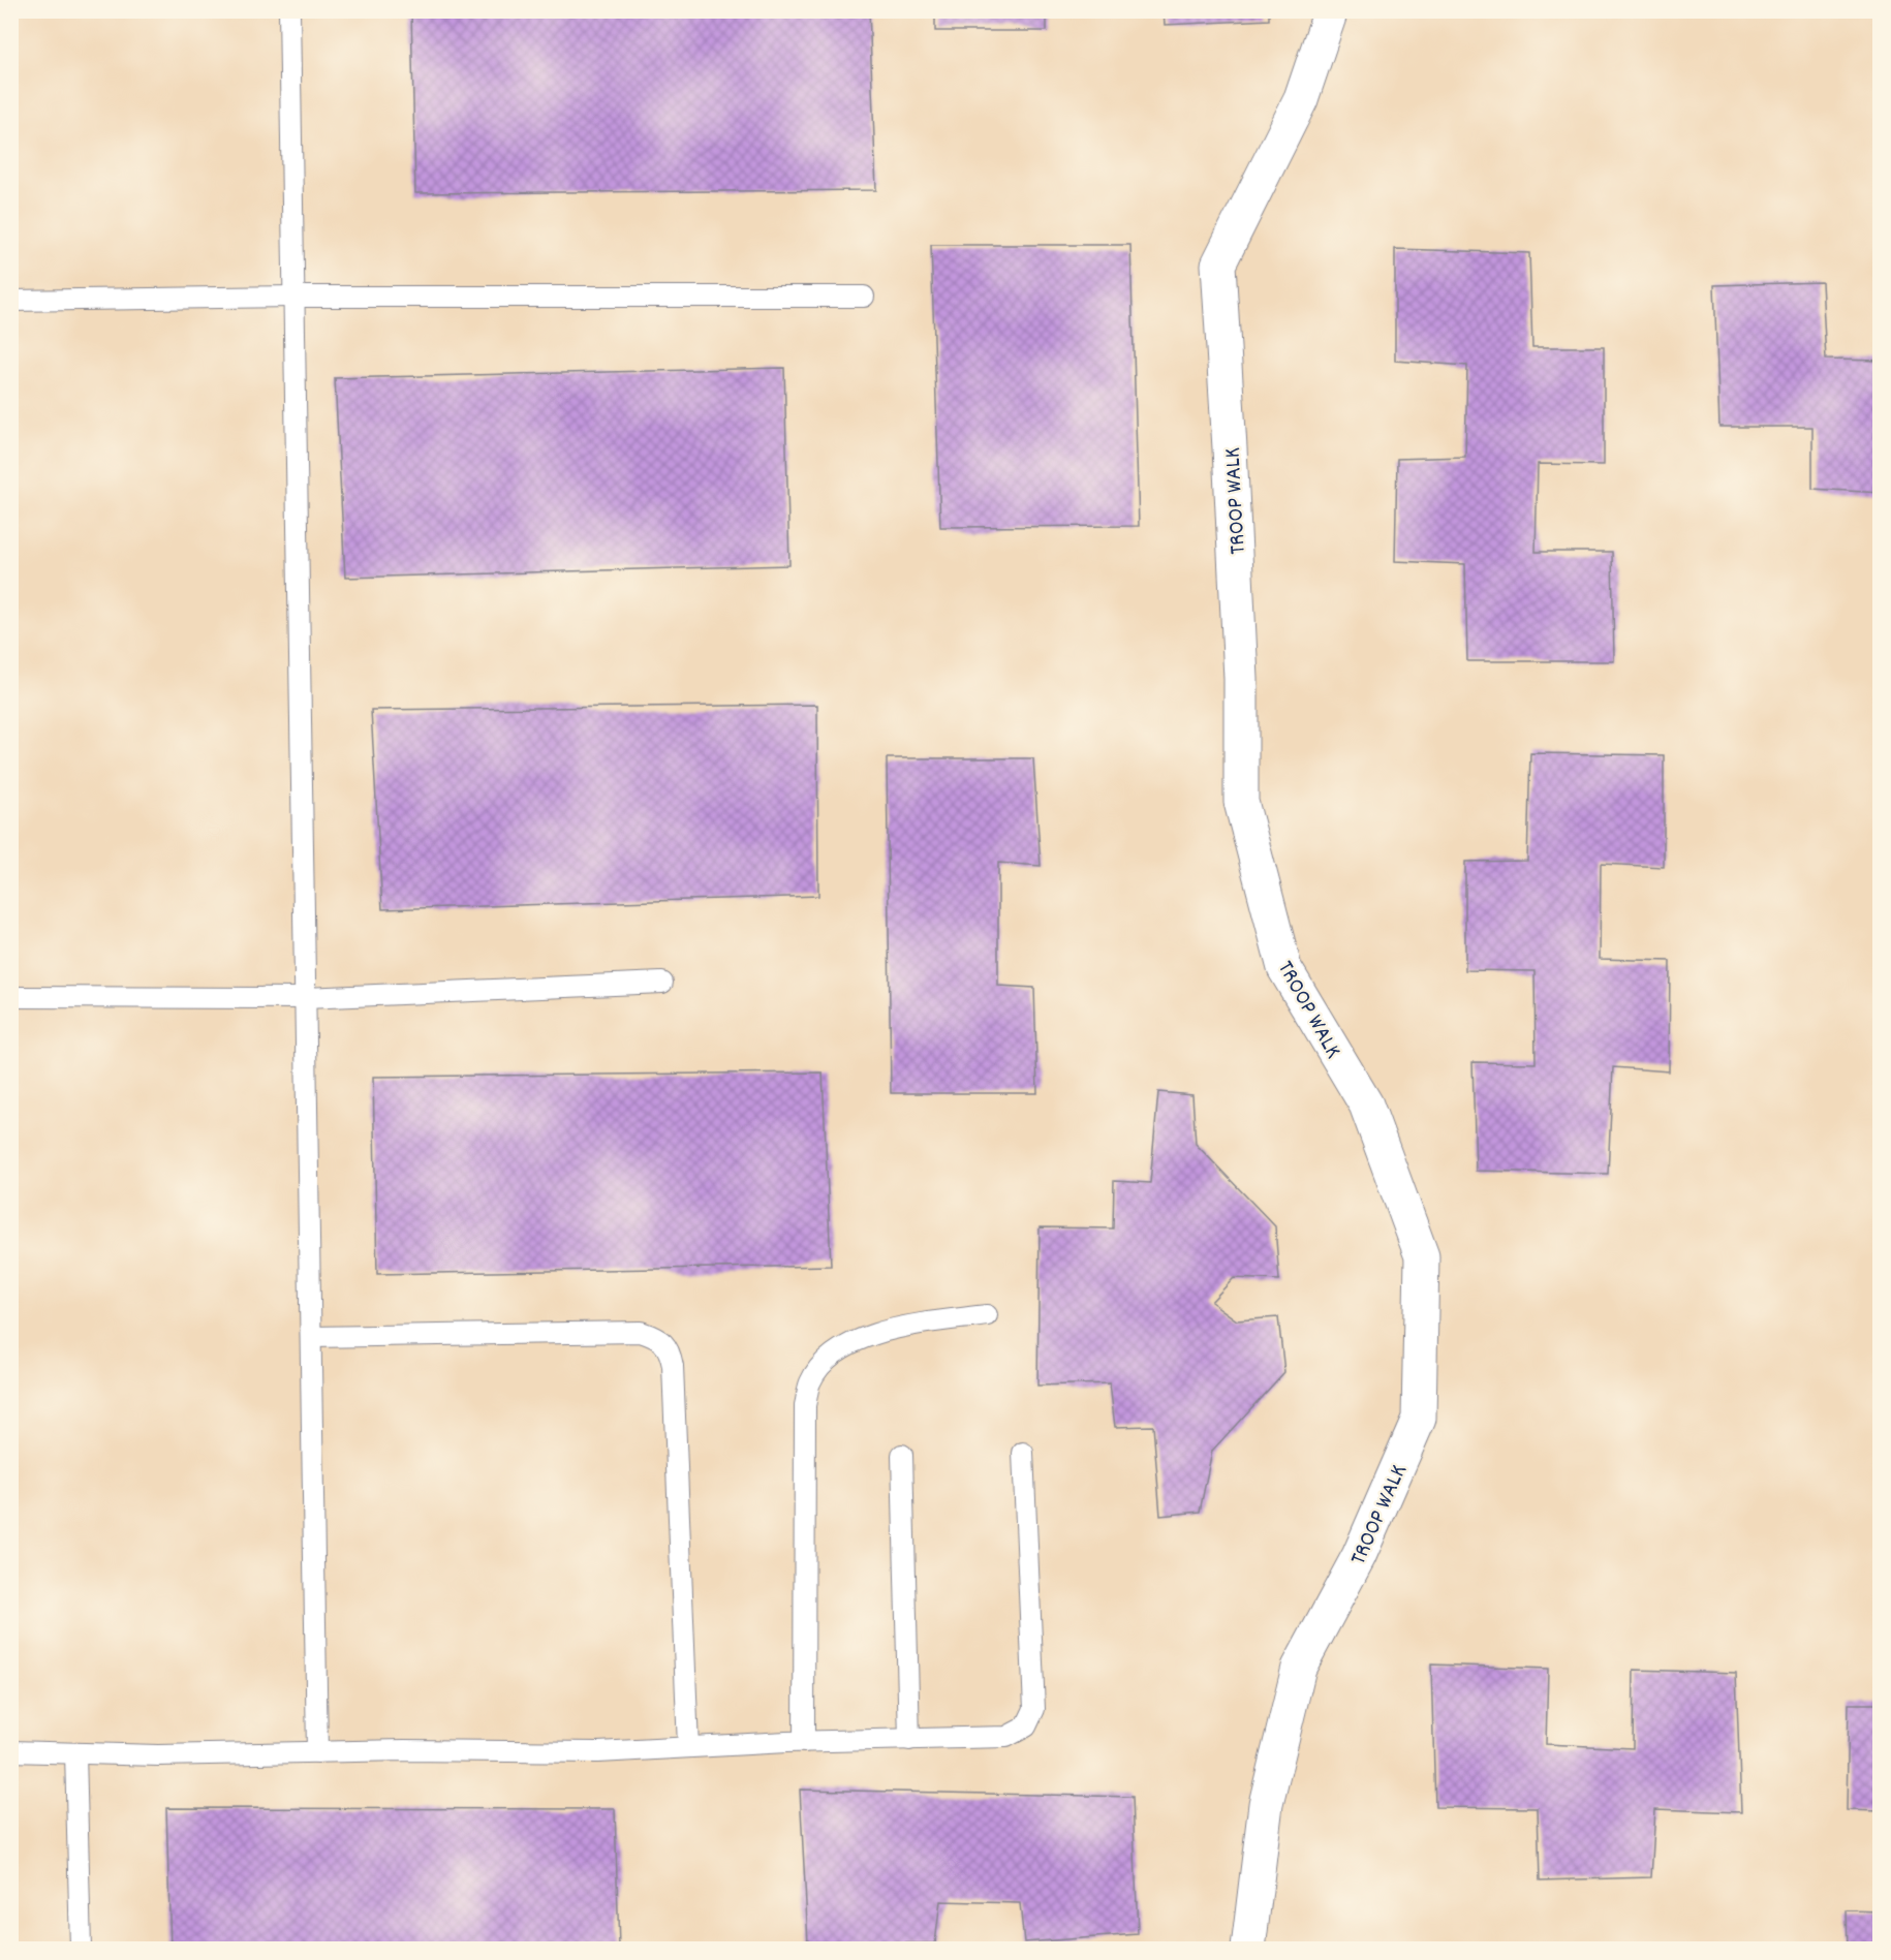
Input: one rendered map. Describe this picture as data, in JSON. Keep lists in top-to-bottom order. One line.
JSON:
{"streets":{"street":["TROOP WALK"]}}
